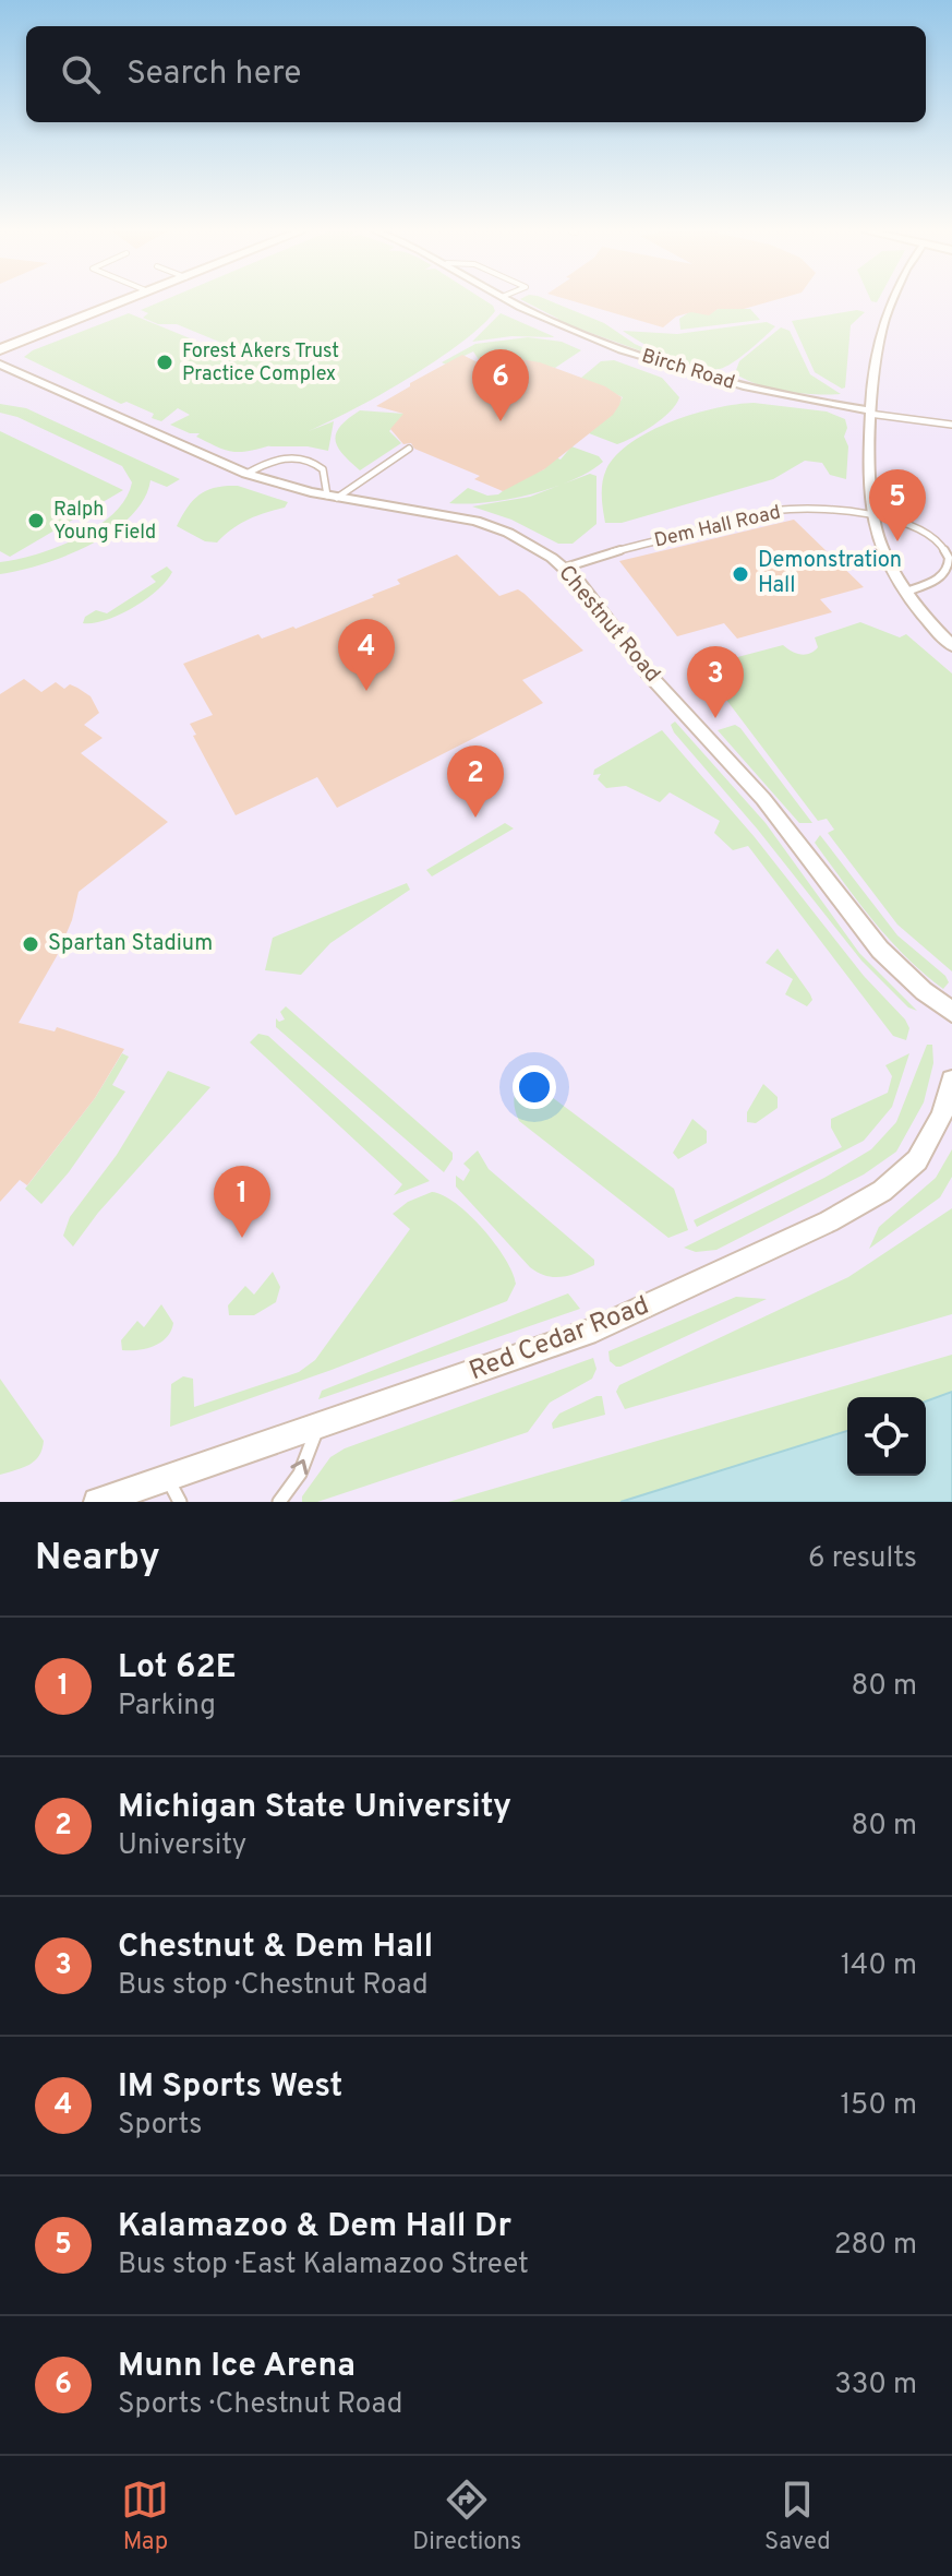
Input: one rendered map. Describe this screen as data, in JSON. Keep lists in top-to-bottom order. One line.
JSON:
{"streets":{"street":["Birch Road","Chestnut Road","Red Cedar Road"],"lane":["Dem Hall Road"]},"crossings":[["Dem Hall Road","Chestnut Road"]],"places":["Forest Akers Trust Practice Complex","Ralph Young Field","Demonstration Hall","Spartan Stadium"],"page":{"search":"Search here","pins":["6","5","4","3","2","1"],"heading":["Nearby","6 results"],"list":[{"mark":"1","name":"Lot 62E","note":"Parking","value":"80 m"},{"mark":"2","name":"Michigan State University","note":"University","value":"80 m"},{"mark":"3","name":"Chestnut & Dem Hall","note":"Bus stop · Chestnut Road","value":"140 m"},{"mark":"4","name":"IM Sports West","note":"Sports","value":"150 m"},{"mark":"5","name":"Kalamazoo & Dem Hall Dr","note":"Bus stop · East Kalamazoo Street","value":"280 m"},{"mark":"6","name":"Munn Ice Arena","note":"Sports · Chestnut Road","value":"330 m"}],"nav":["Map","Directions","Saved"]}}
